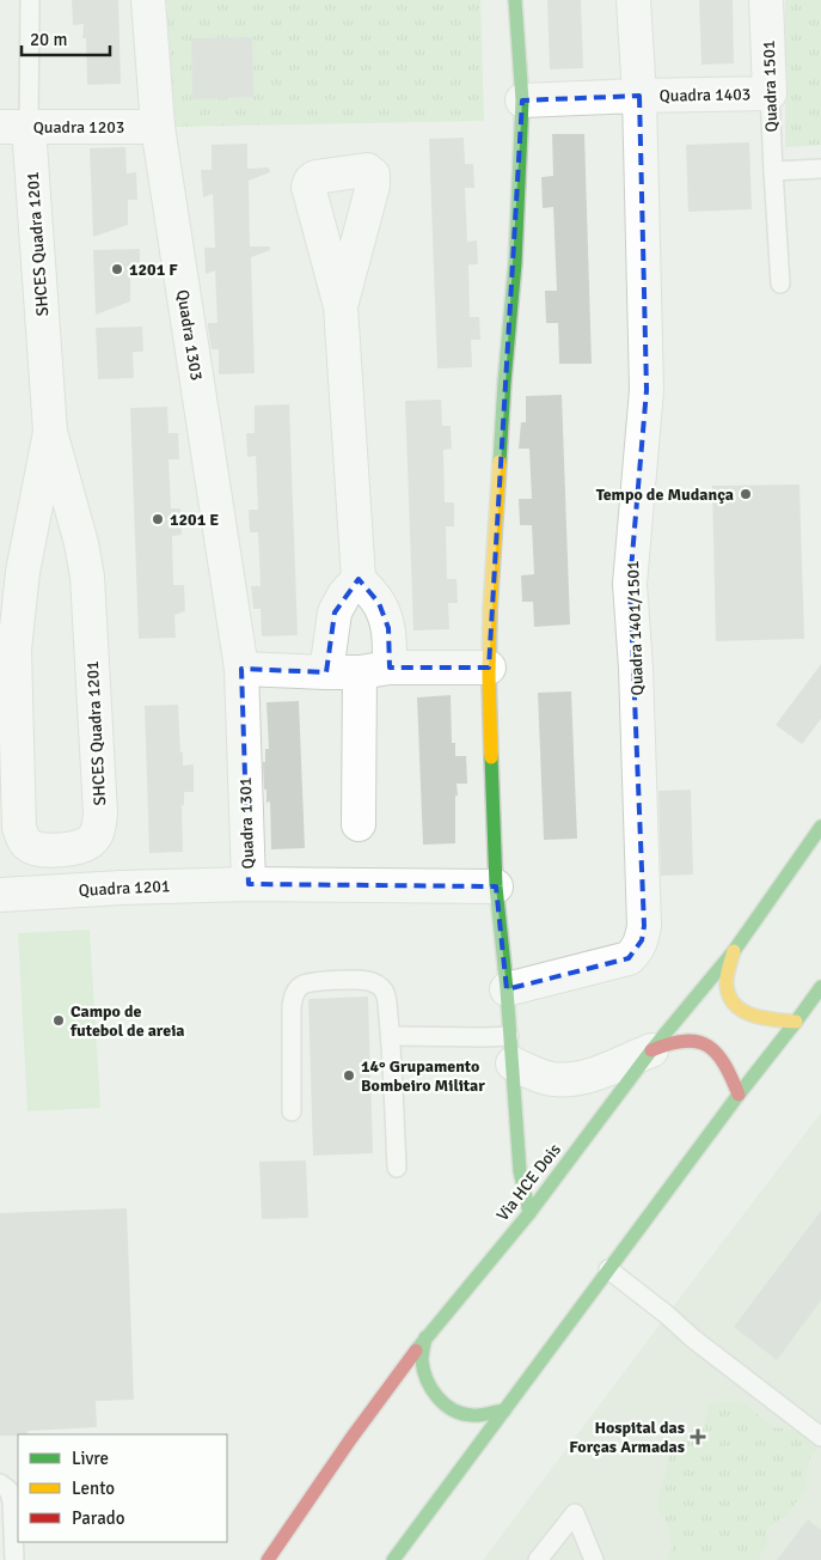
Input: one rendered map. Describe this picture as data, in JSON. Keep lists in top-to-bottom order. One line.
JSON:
{"streets":{"main road":["Via HCE Dois"],"street":["Quadra 1501","Quadra 1403","Quadra 1203","SHCES Quadra 1201","Quadra 1303","Quadra 1401/1501","Quadra 1301","Quadra 1201"]},"crossings":[["Quadra 1501","Quadra 1403"],["Quadra 1403","Quadra 1401/1501"],["Quadra 1203","SHCES Quadra 1201"],["Quadra 1203","Quadra 1303"],["Quadra 1303","Quadra 1301"],["Quadra 1301","Quadra 1201"]],"places":{"other":["1201 F","Tempo de Mudança","1201 E","Campo de futebol de areia","14° Grupamento Bombeiro Militar"],"health":["Hospital das Forças Armadas"]},"legend":["Livre","Lento","Parado"],"scale_bar":"20 m"}
